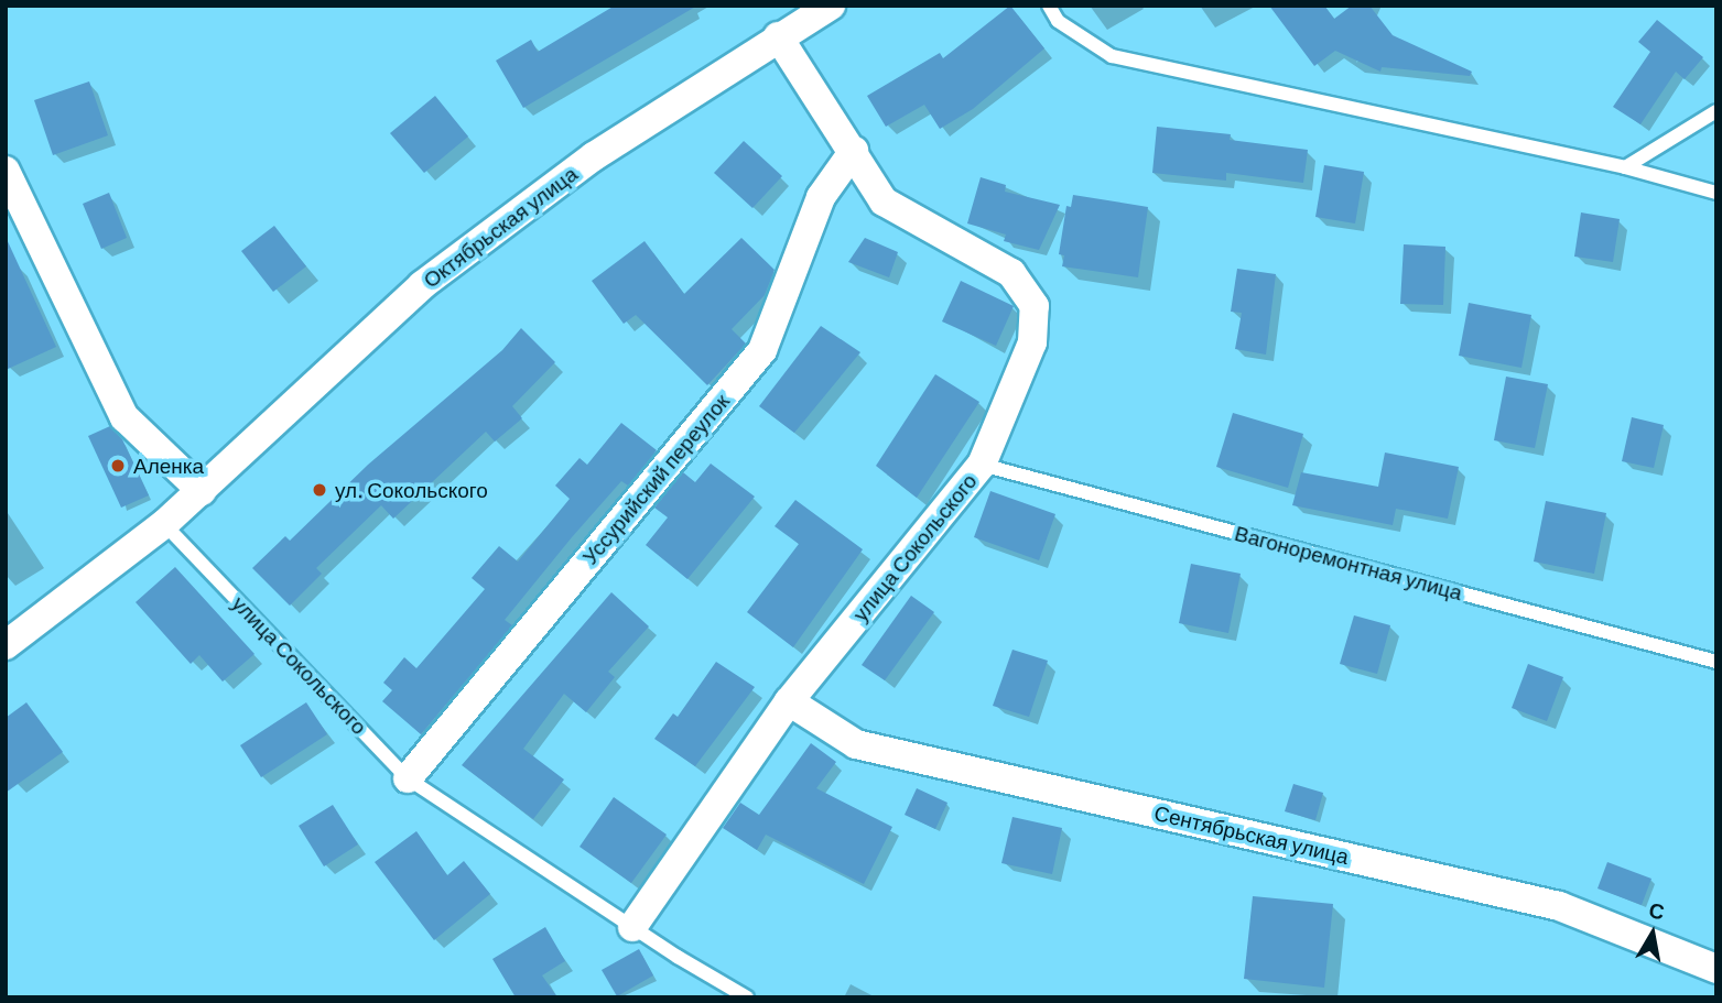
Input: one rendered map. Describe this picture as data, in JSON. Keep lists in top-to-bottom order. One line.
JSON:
{"streets":{"street":["Октябрьская улица","Уссурийский переулок","улица Сокольского","Сентябрьская улица"],"lane":["Вагоноремонтная улица"]},"crossings":[["Октябрьская улица","улица Сокольского"],["Уссурийский переулок","улица Сокольского"],["улица Сокольского","Вагоноремонтная улица"],["улица Сокольского","Сентябрьская улица"]],"places":["Аленка","ул. Сокольского"],"north":"top"}
